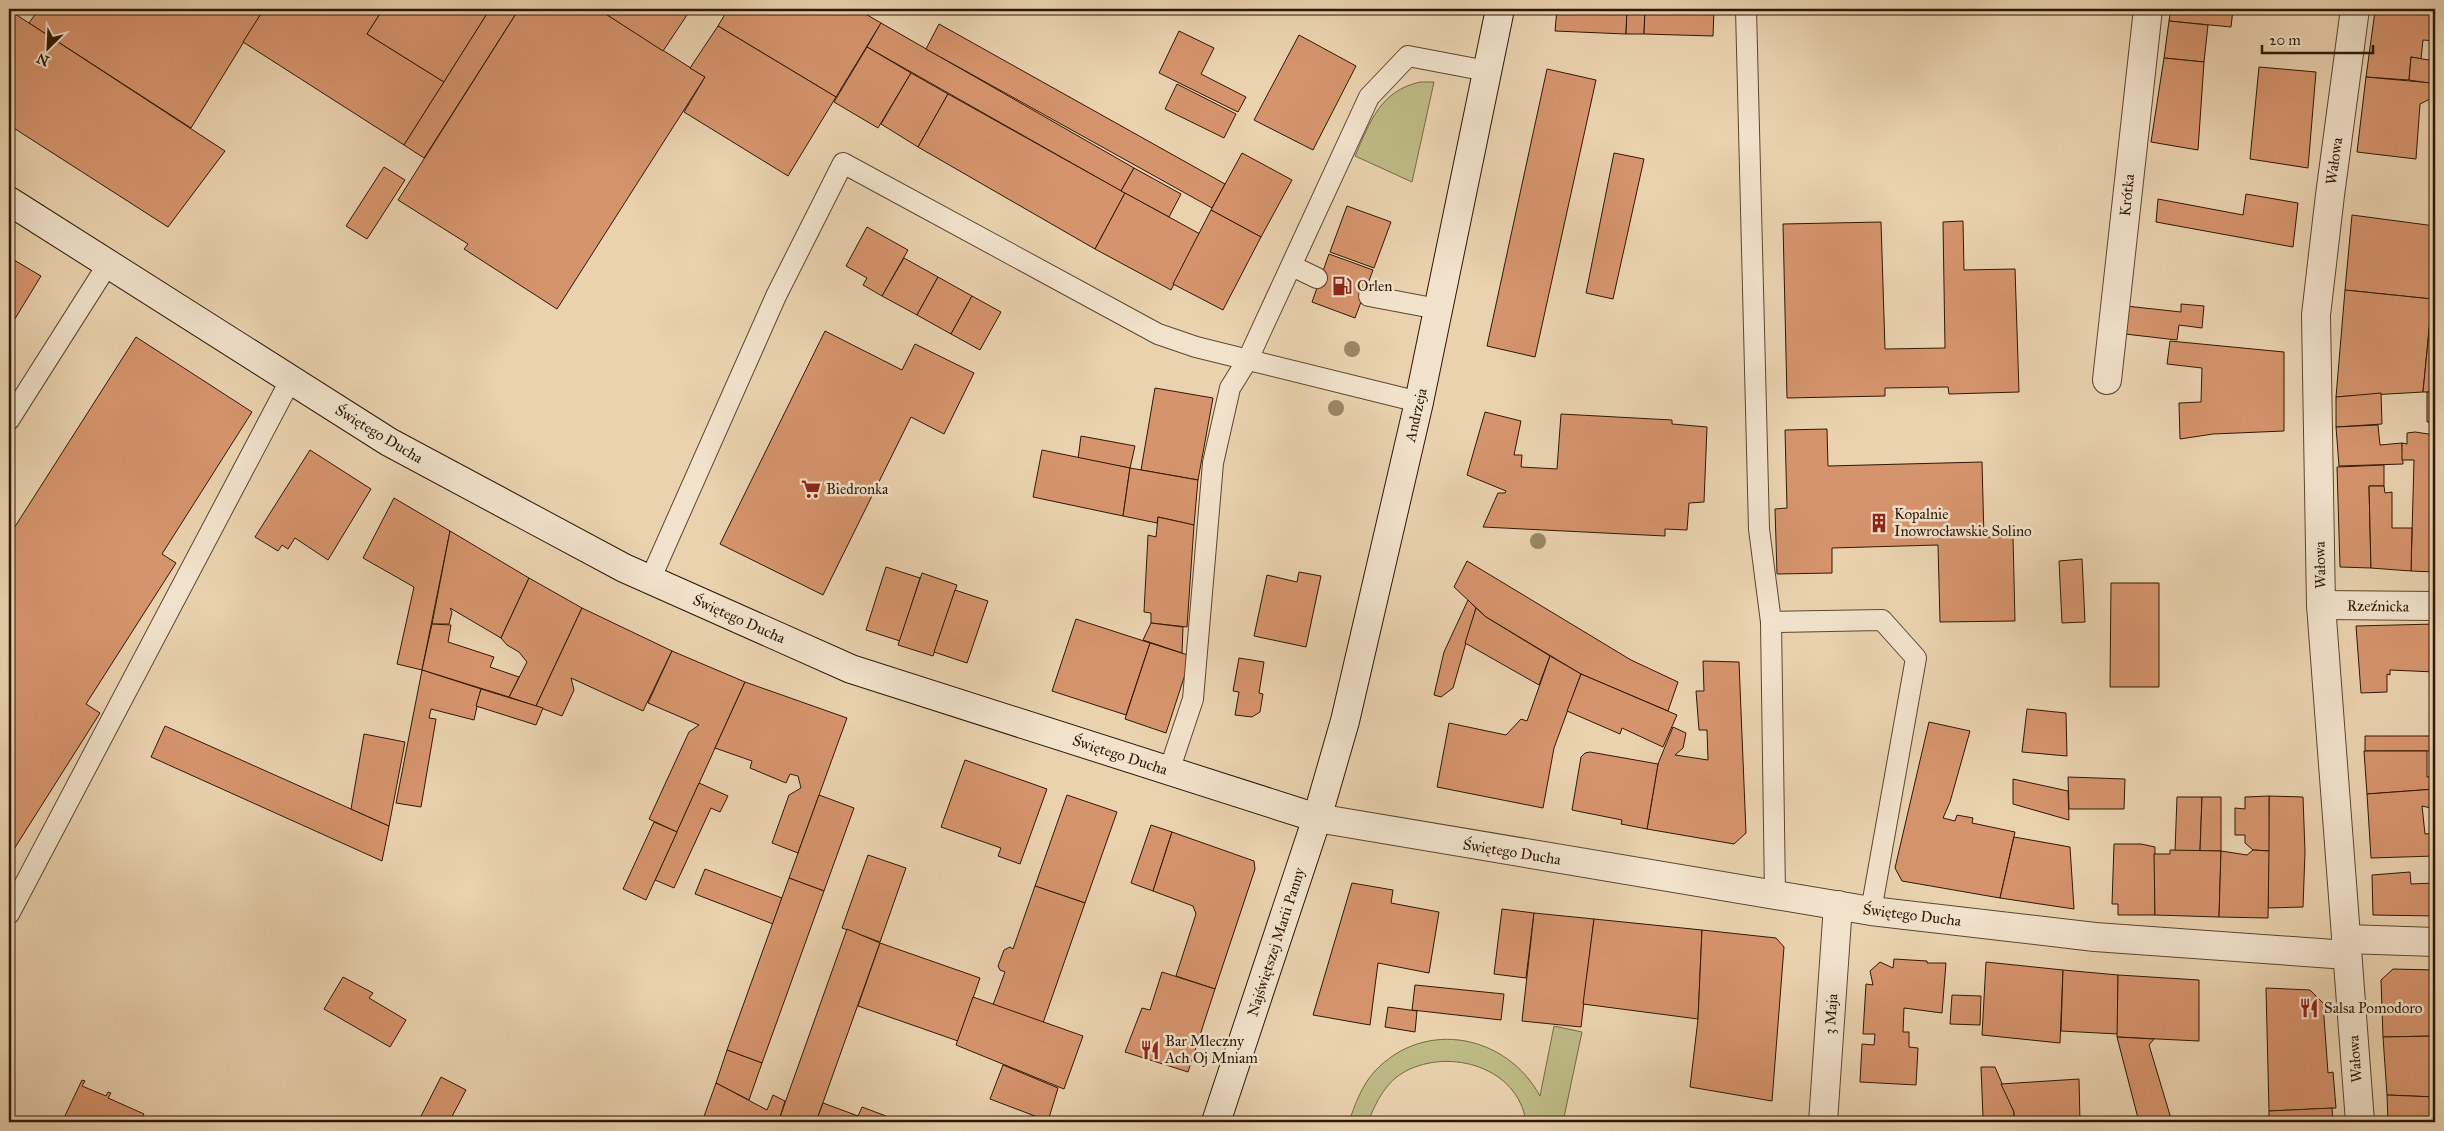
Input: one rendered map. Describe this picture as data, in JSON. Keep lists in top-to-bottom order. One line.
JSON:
{"streets":{"street":["Wałowa","Krótka","Andrzeja","Świętego Ducha","Rzeźnicka","Najświętszej Marii Panny","3 Maja"]},"crossings":[["Wałowa","Świętego Ducha"],["Wałowa","Rzeźnicka"],["Andrzeja","Świętego Ducha"],["Andrzeja","Najświętszej Marii Panny"],["Świętego Ducha","Najświętszej Marii Panny"],["Świętego Ducha","3 Maja"]],"places":{"fuel station":["Orlen"],"supermarket":["Biedronka"],"building":["Kopalnie Inowrocławskie Solino"],"restaurant":["Salsa Pomodoro","Bar Mleczny Ach Oj Mniam"]},"scale_bar":"20 m","north":"bottom left"}
